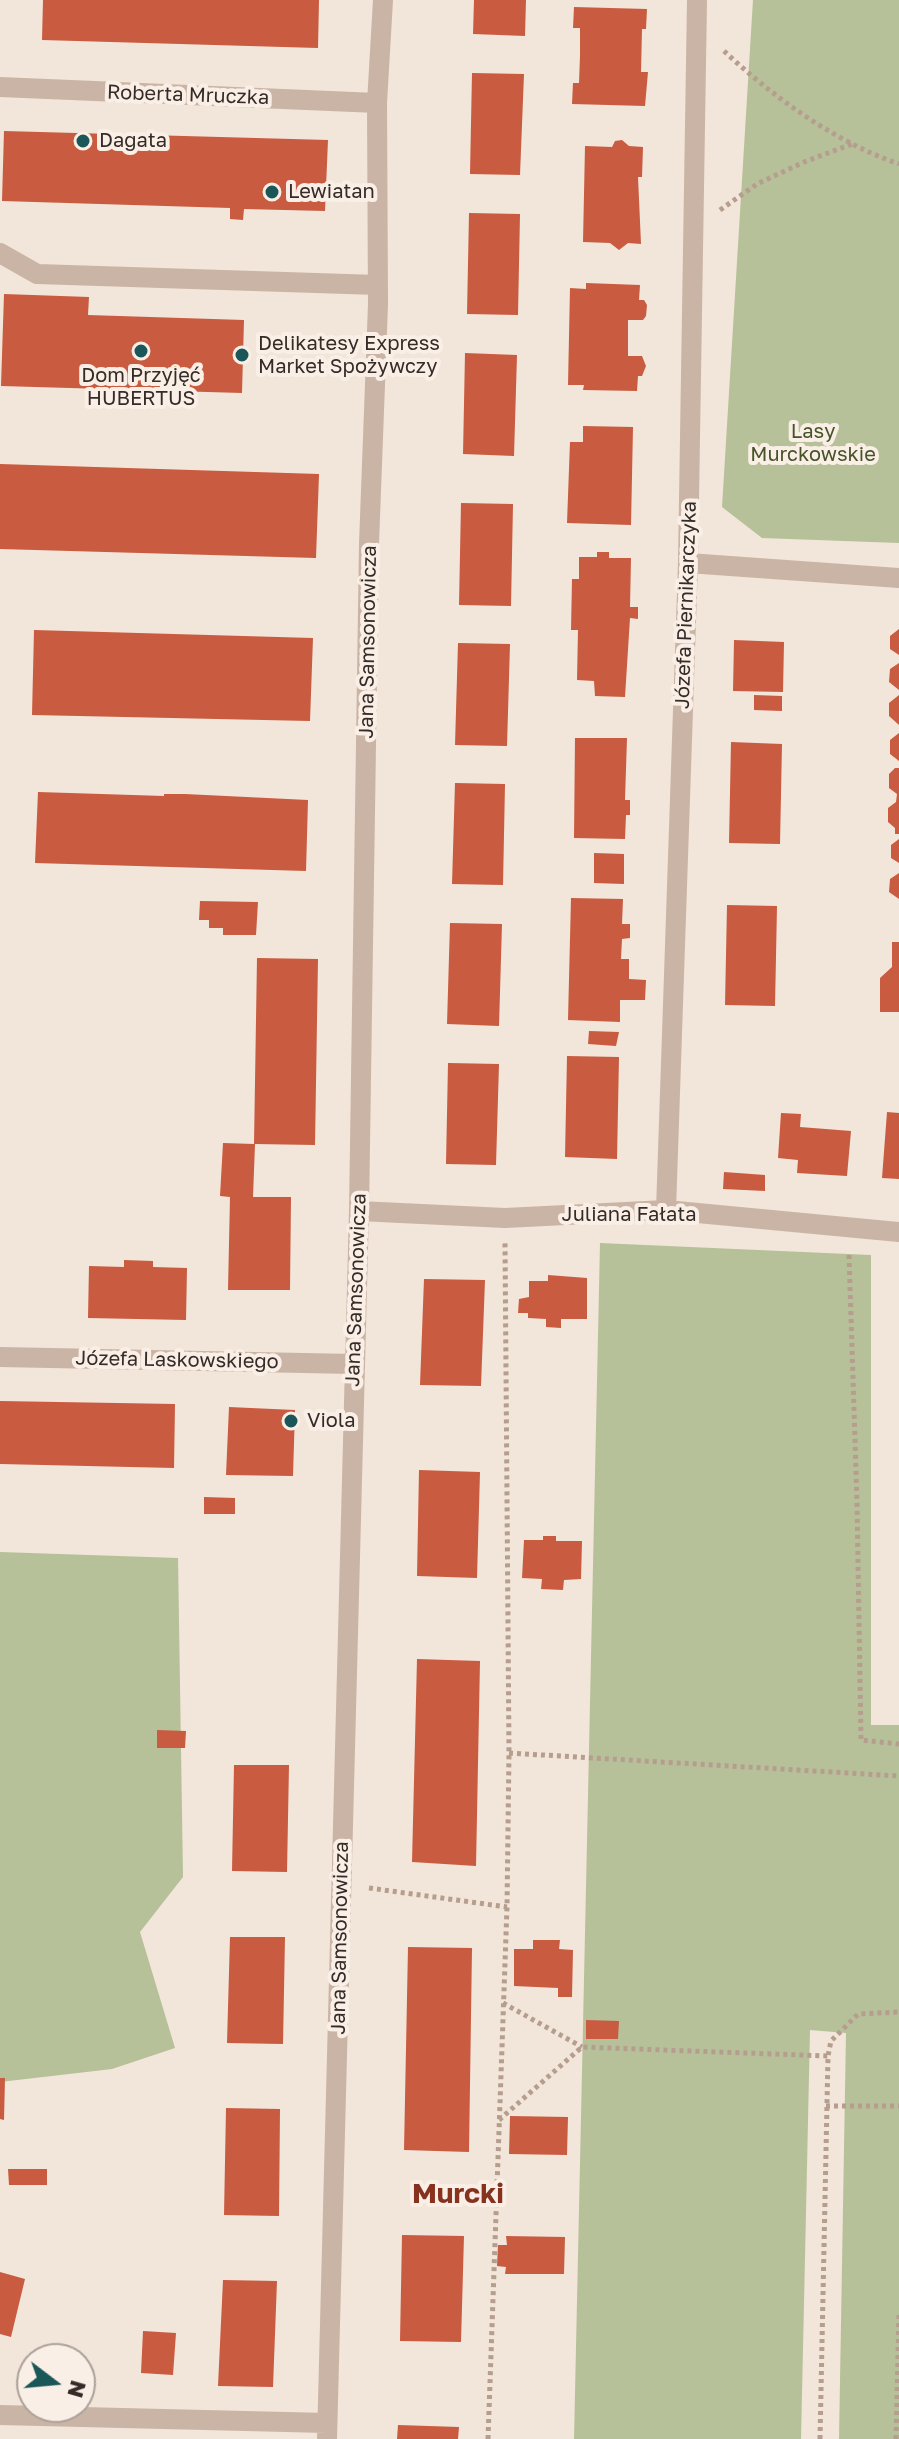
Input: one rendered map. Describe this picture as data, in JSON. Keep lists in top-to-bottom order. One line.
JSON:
{"streets":{"street":["Roberta Mruczka","Józefa Piernikarczyka","Jana Samsonowicza","Juliana Fałata","Józefa Laskowskiego"]},"crossings":[["Roberta Mruczka","Jana Samsonowicza"],["Józefa Piernikarczyka","Juliana Fałata"],["Jana Samsonowicza","Juliana Fałata"],["Jana Samsonowicza","Józefa Laskowskiego"]],"districts":["Murcki"],"parks":["Lasy Murckowskie"],"places":["Dagata","Lewiatan","Dom Przyjęć HUBERTUS","Delikatesy Express Market Spożywczy","Viola"],"north":"right"}
